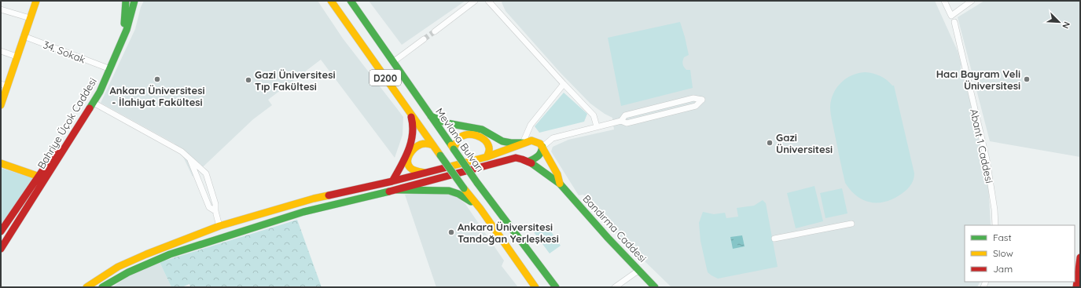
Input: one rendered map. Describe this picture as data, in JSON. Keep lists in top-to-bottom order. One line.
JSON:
{"streets":{"main road":["D200","Bahriye Üçok Caddesi","Mevlana Bulvarı","Bandırma Caddesi"],"street":["34. Sokak","Abant 1 Caddesi"]},"crossings":[["34. Sokak","Bahriye Üçok Caddesi"]],"places":["Ankara Üniversitesi - İlahiyat Fakültesi","Hacı Bayram Veli Üniversitesi","Gazi Üniversitesi Tıp Fakültesi","Gazi Üniversitesi","Ankara Üniversitesi Tandoğan Yerleşkesi"],"legend":["Fast","Slow","Jam"],"north":"bottom right"}
